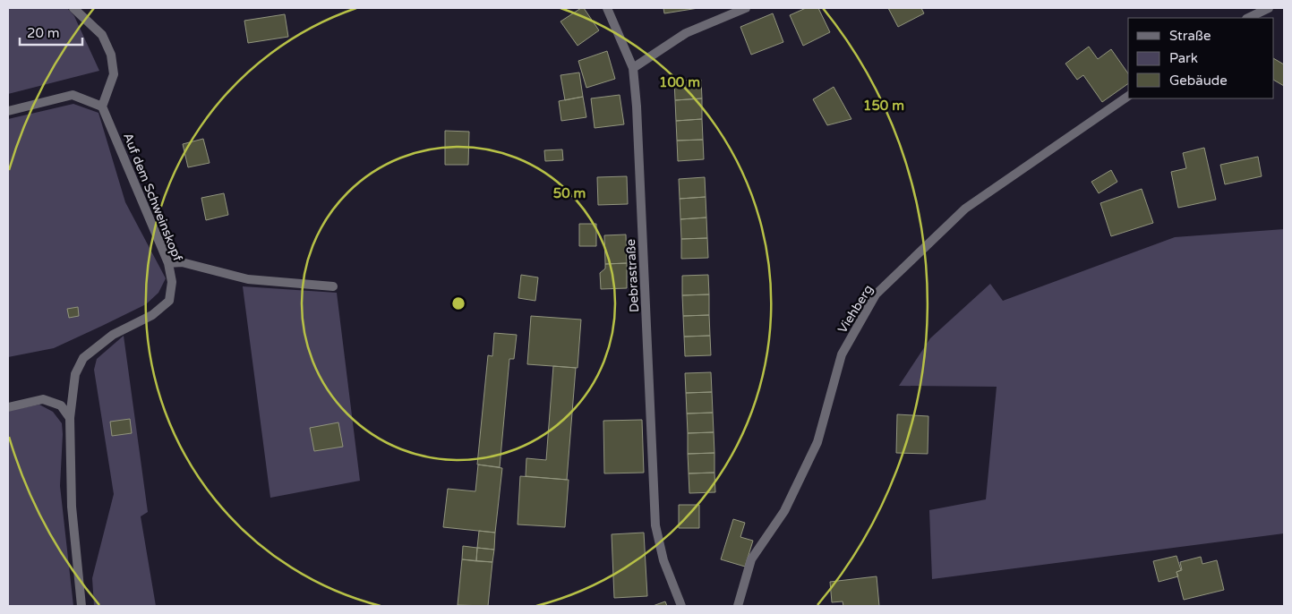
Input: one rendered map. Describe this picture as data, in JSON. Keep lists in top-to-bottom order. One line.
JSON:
{"streets":{"street":["Auf dem Schweinskopf","Debrastraße","Viehberg"]},"legend":["Straße","Park","Gebäude"],"scale_bar":"20 m","rings":["100 m","150 m","50 m"]}
